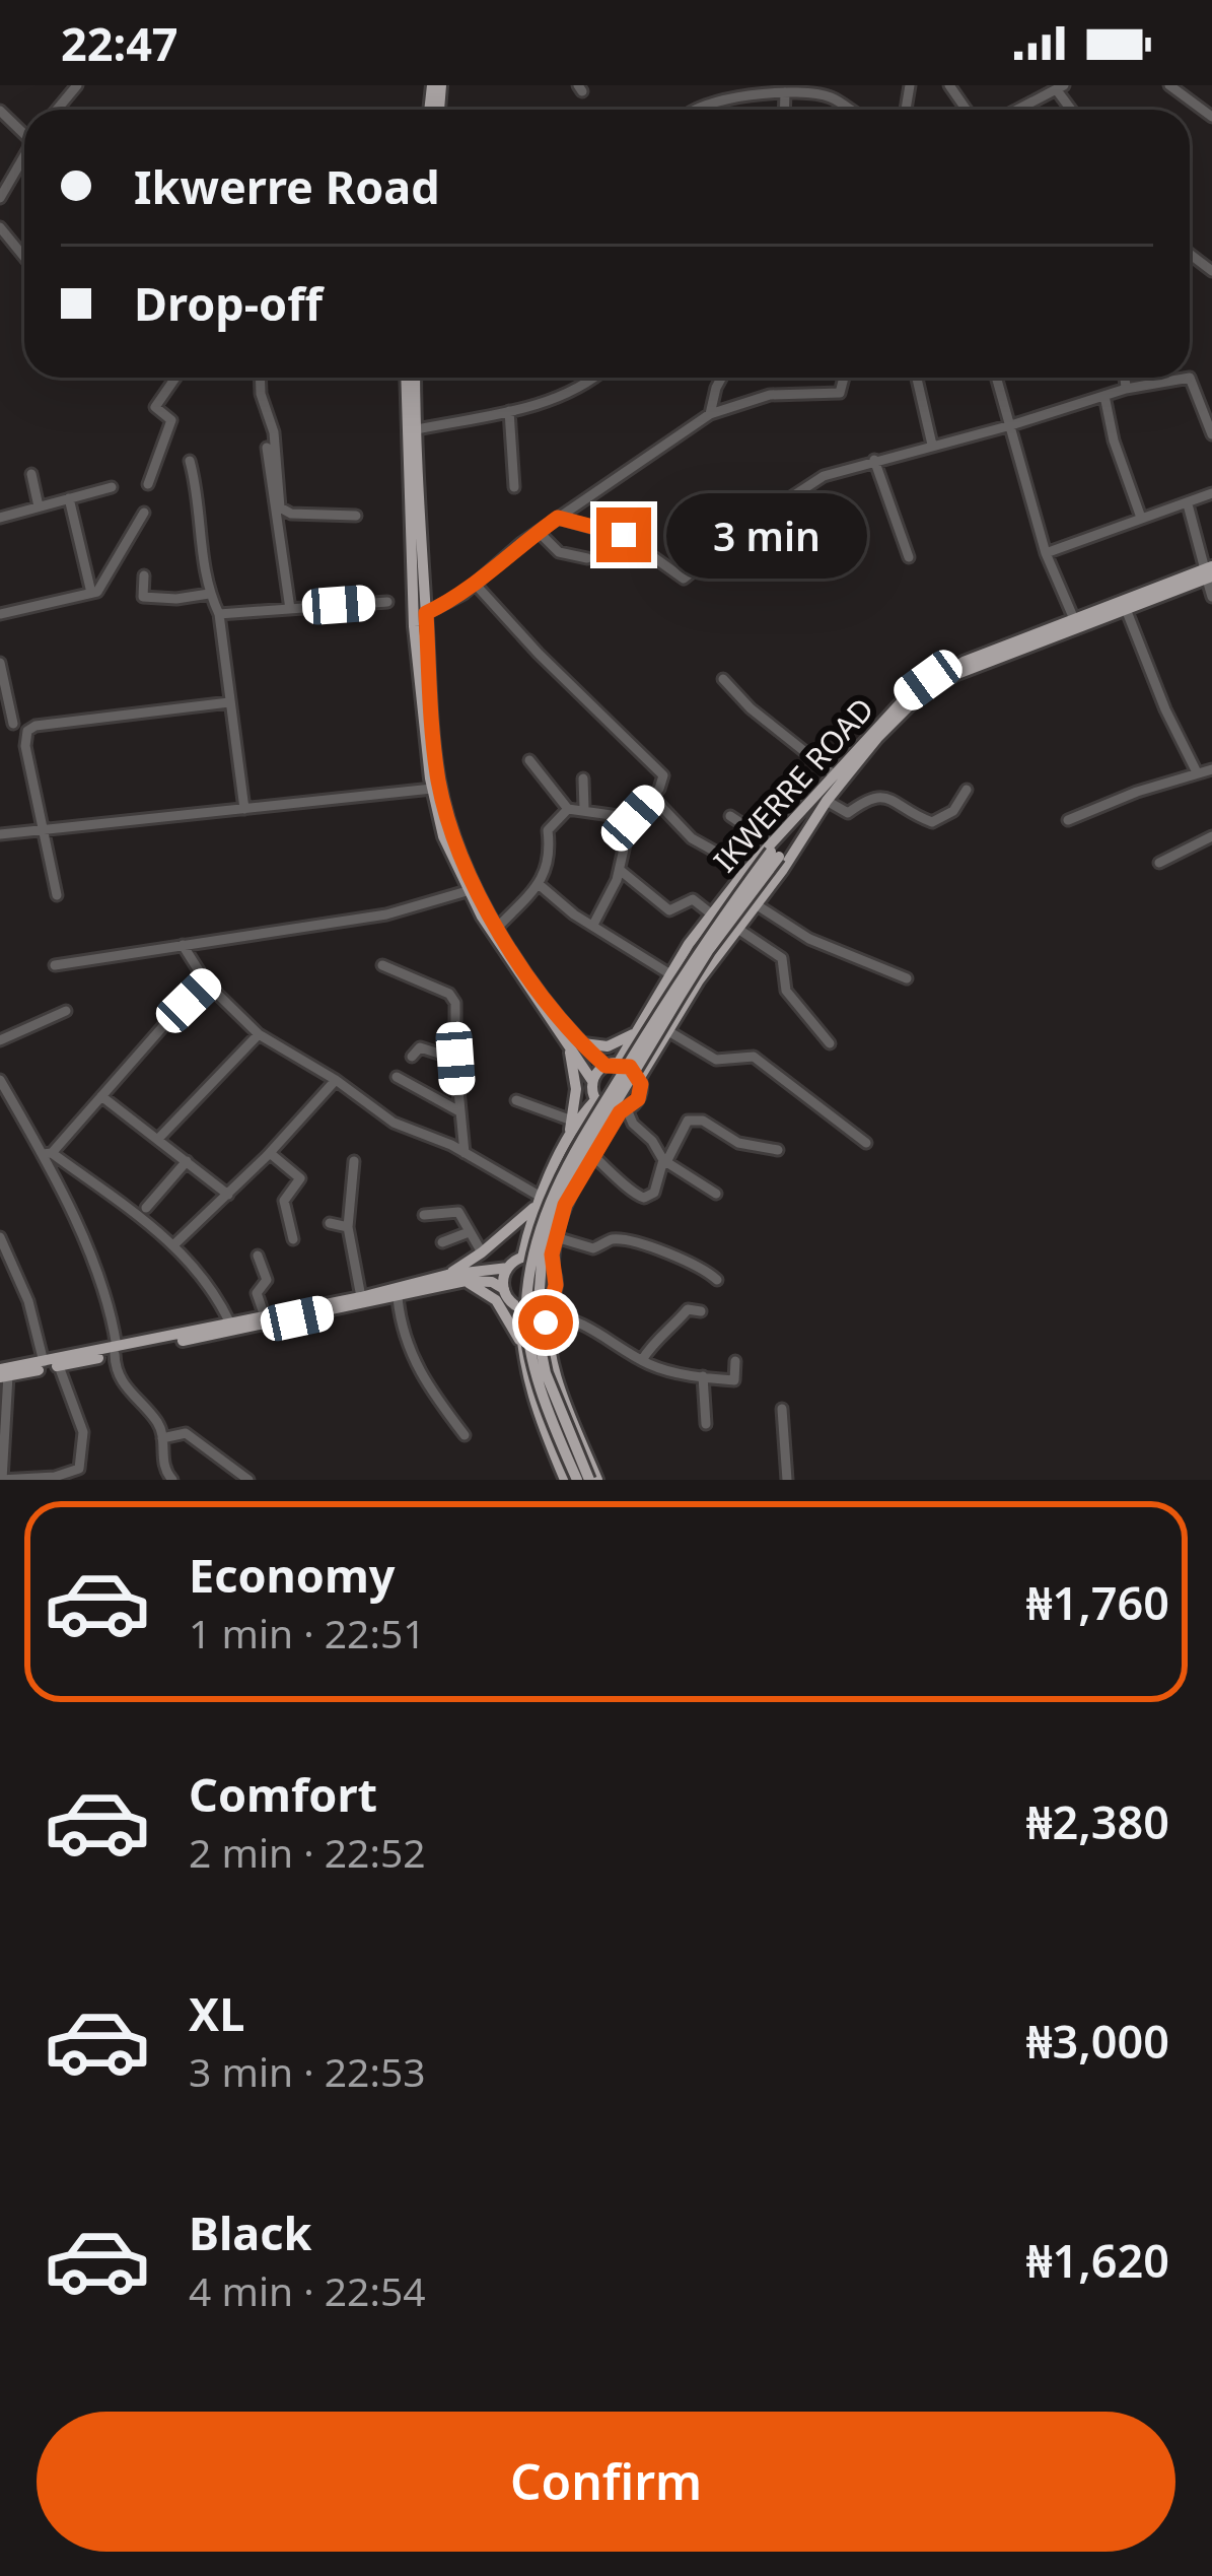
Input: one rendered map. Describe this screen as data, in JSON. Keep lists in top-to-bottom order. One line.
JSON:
{"streets":{"main road":["IKWERRE ROAD"]},"page":{"status":"22:47","banner":["Ikwerre Road","Drop-off"],"bubble":"3 min","list":[{"name":"Economy","note":"1 min · 22:51","value":"₦1,760"},{"name":"Comfort","note":"2 min · 22:52","value":"₦2,380"},{"name":"XL","note":"3 min · 22:53","value":"₦3,000"},{"name":"Black","note":"4 min · 22:54","value":"₦1,620"}],"buttons":"Confirm"}}
